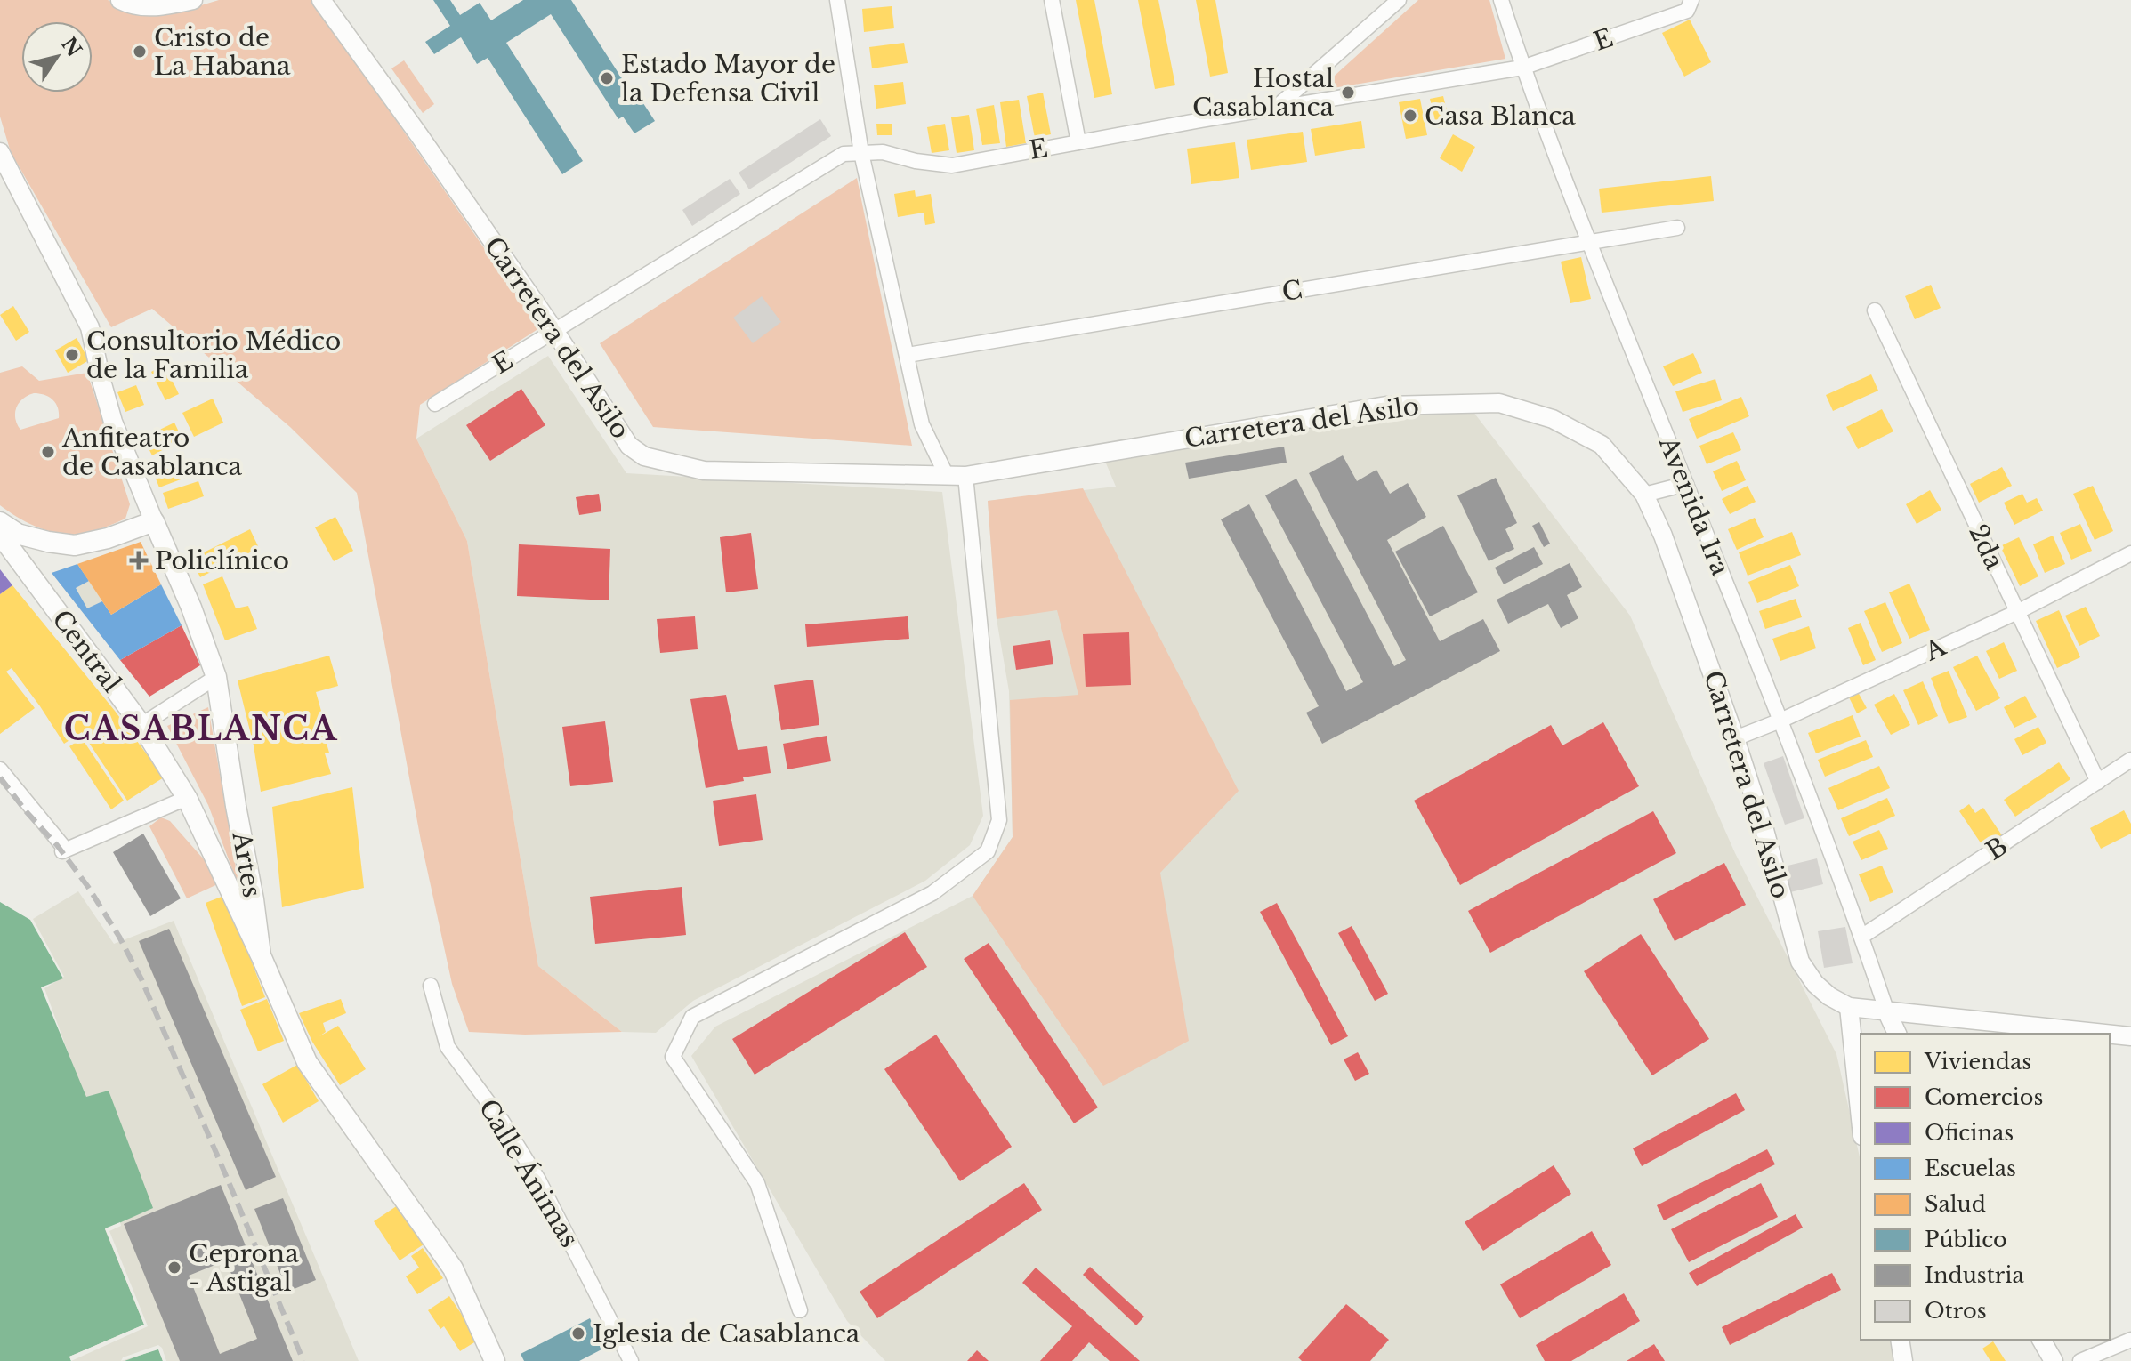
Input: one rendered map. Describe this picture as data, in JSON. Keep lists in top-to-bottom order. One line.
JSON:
{"streets":{"main road":["Central","Artes"],"street":["E","C","Carretera del Asilo","Avenida 1ra","2da","A","B","Calle Ánimas"]},"crossings":[["E","Carretera del Asilo"],["E","Avenida 1ra"],["C","Avenida 1ra"],["Carretera del Asilo","Avenida 1ra"],["Carretera del Asilo","A"],["Avenida 1ra","A"],["Avenida 1ra","B"],["2da","A"],["2da","B"],["Central","Artes"]],"districts":["CASABLANCA"],"places":{"other":["Cristo de La Habana","Estado Mayor de la Defensa Civil","Hostal Casablanca","Casa Blanca","Consultorio Médico de la Familia","Anfiteatro de Casablanca","Ceprona - Astigal","Iglesia de Casablanca"],"health":["Policlínico"]},"legend":["Viviendas","Comercios","Oficinas","Escuelas","Salud","Público","Industria","Otros"],"north":"top right"}
